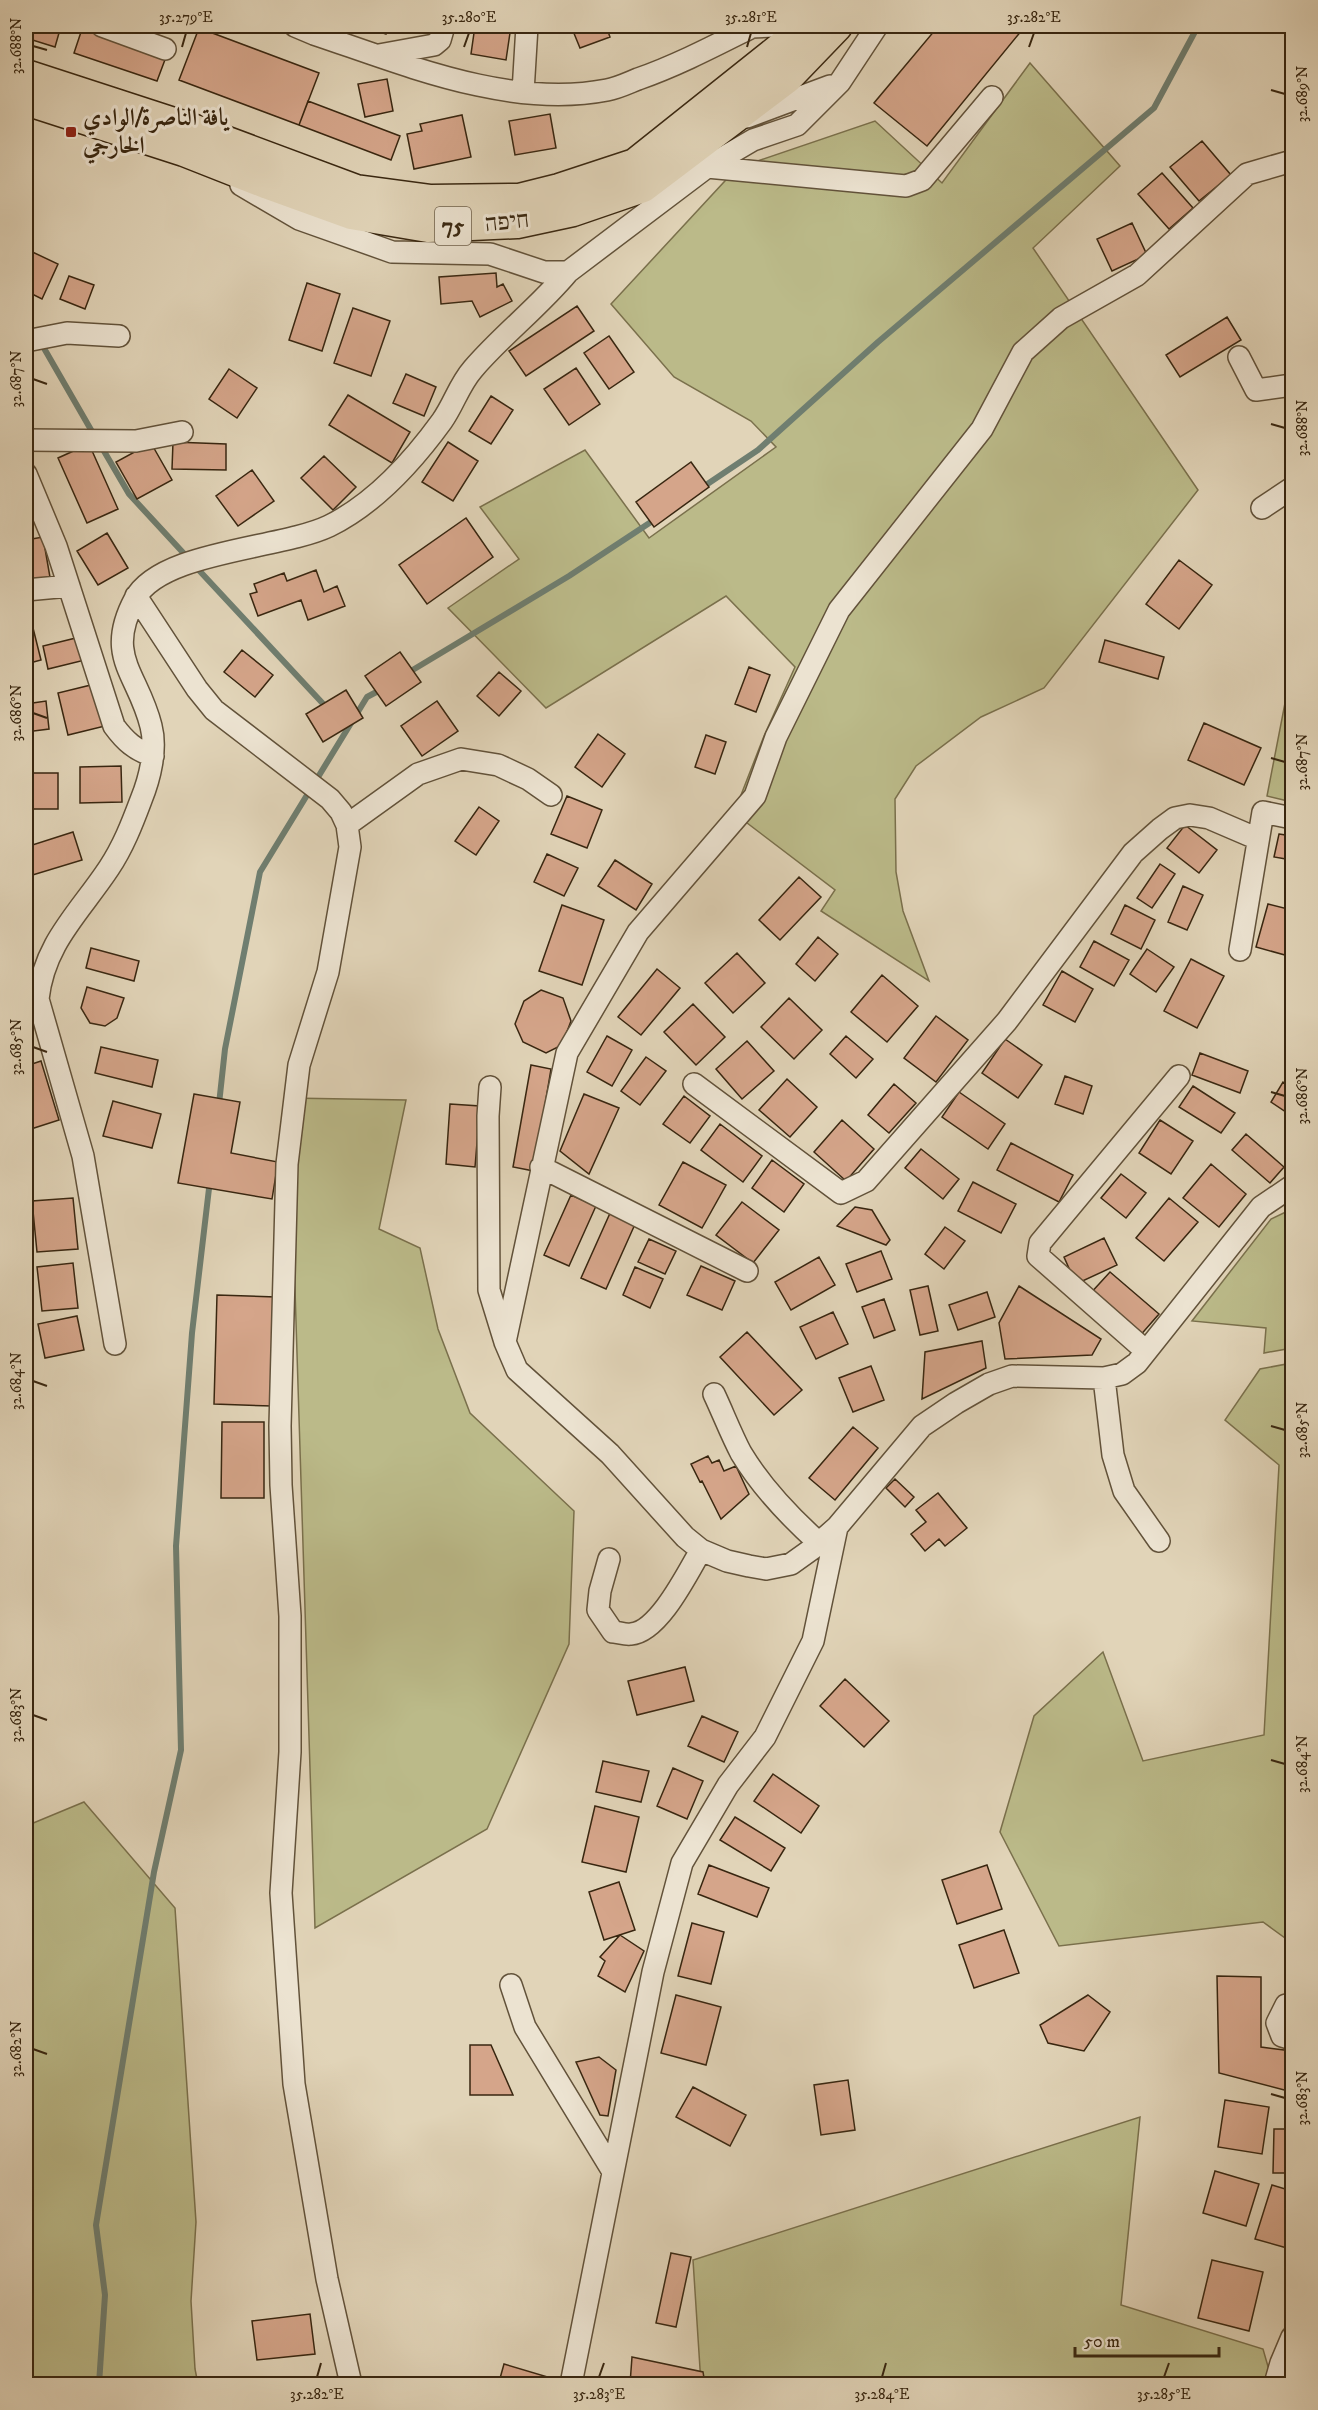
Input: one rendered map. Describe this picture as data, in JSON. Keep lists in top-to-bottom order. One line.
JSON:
{"streets":{"highway":["חיפה","75"]},"places":{"transit":["يافة الناصرة/الوادي الخارجي"]},"scale_bar":"50 m","coordinates":["35.279°E","35.280°E","35.281°E","35.282°E","32.688°N","32.689°N","32.687°N","32.686°N","32.685°N","32.684°N","32.683°N","32.682°N","35.283°E","35.284°E","35.285°E"]}
